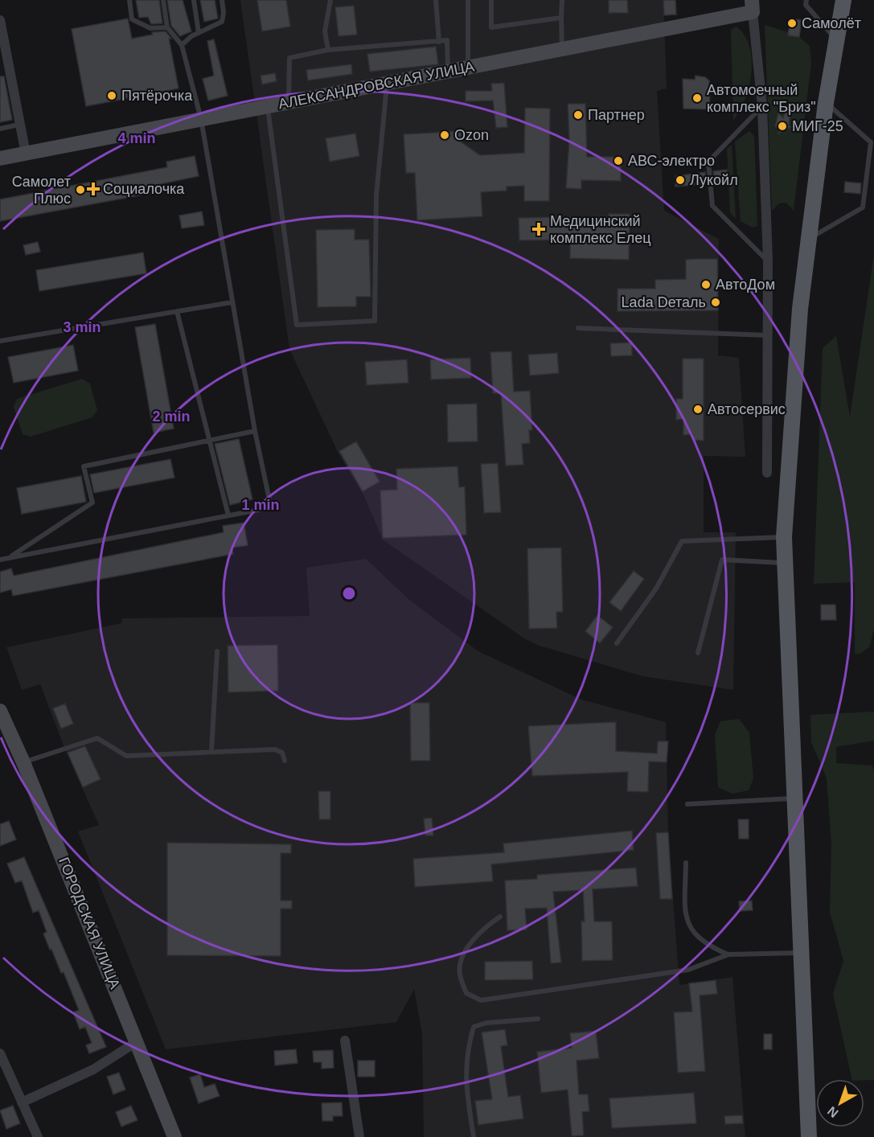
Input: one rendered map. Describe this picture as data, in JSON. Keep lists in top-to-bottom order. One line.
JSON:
{"streets":{"street":["АЛЕКСАНДРОВСКАЯ УЛИЦА","ГОРОДСКАЯ УЛИЦА"]},"places":{"other":["Самолёт","Пятёрочка","Автомоечный комплекс \"Бриз\"","Партнер","МИГ-25","Ozon","АВС-электро","Лукойл","Самолет Плюс","АвтоДом","Lada Dеталь","Автосервис"],"health":["Социалочка","Медицинский комплекс Елец"]},"north":"bottom left","rings":["4 min","3 min","2 min","1 min"]}
